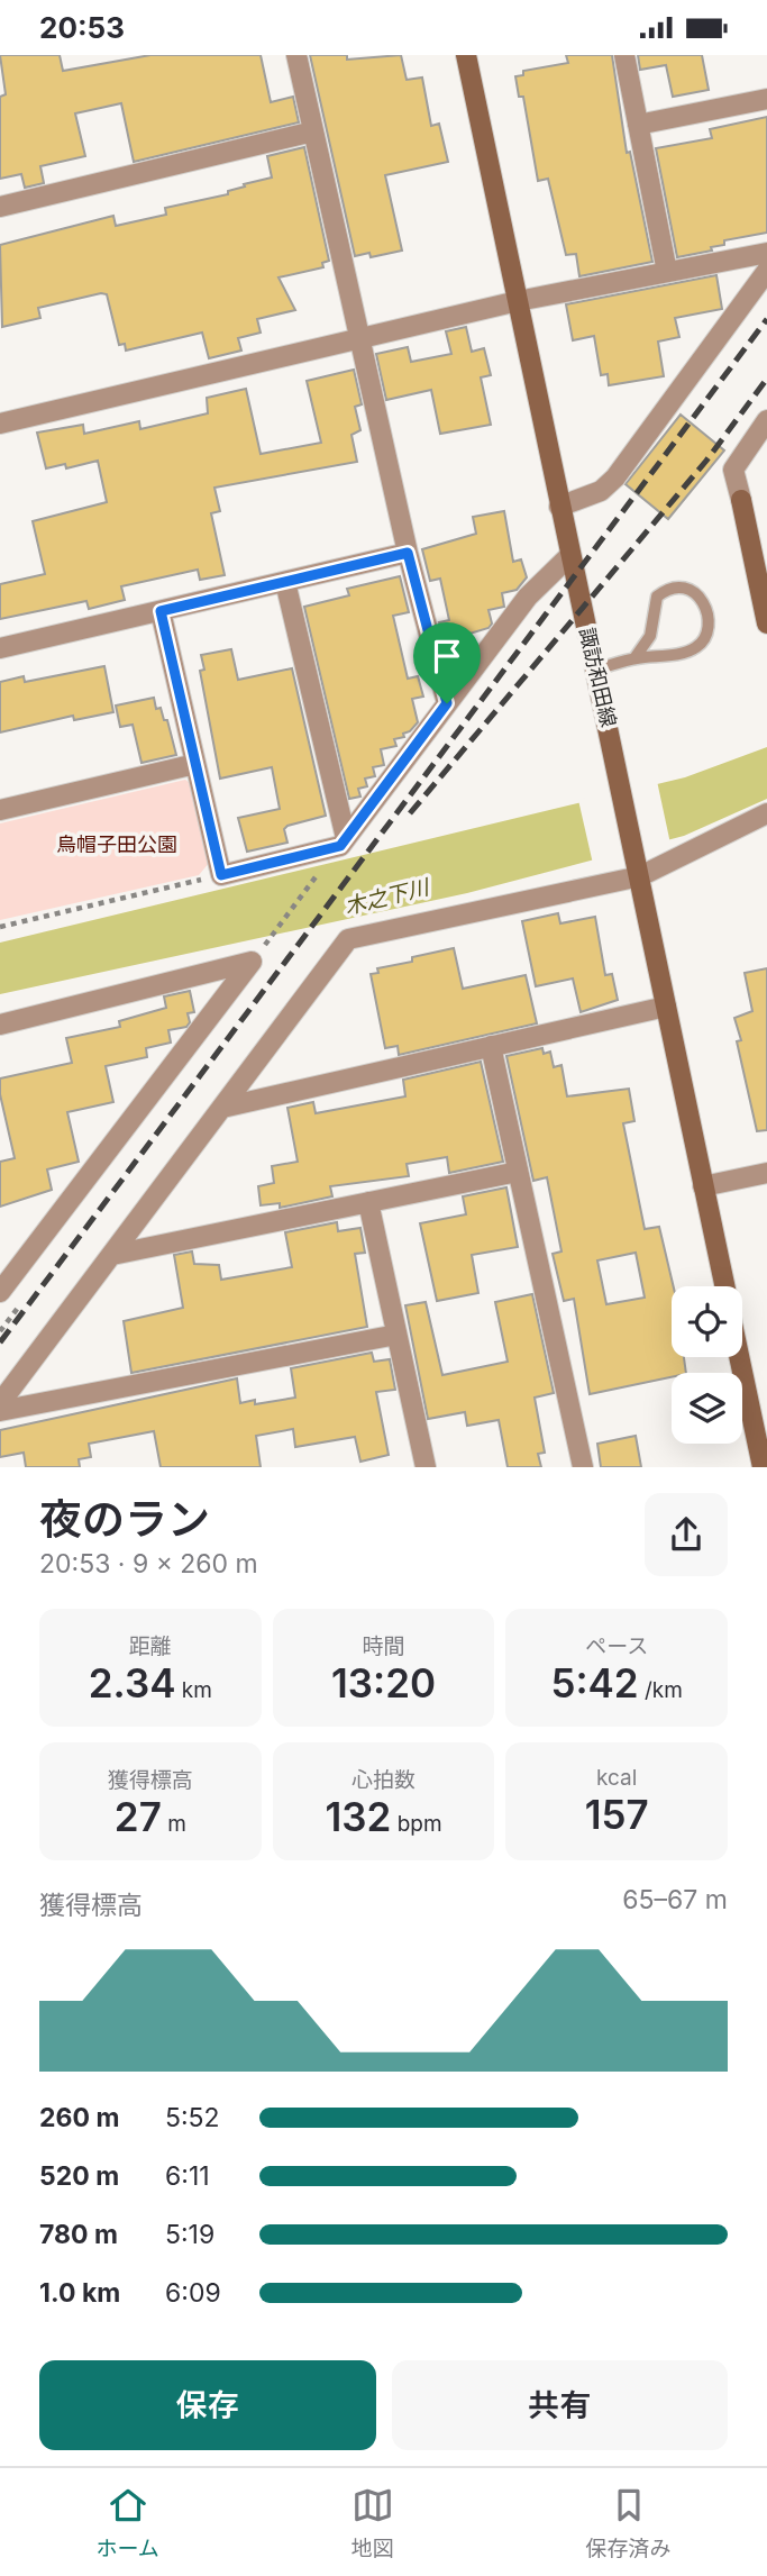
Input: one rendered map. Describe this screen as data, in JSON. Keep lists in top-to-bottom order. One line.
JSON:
{"streets":{"street":["諏訪和田線"]},"water":["木之下川"],"parks":["烏帽子田公園"],"page":{"status":"20:53","heading":["夜のラン","20:53 · 9 × 260 m"],"stats":[["距離","2.34 km"],["時間","13:20"],["ペース","5:42 /km"],["獲得標高","27 m"],["心拍数","132 bpm"],["kcal","157"]],"chart":["獲得標高","65–67 m"],"list":[{"name":"260 m","note":"5:52"},{"name":"520 m","note":"6:11"},{"name":"780 m","note":"5:19"},{"name":"1.0 km","note":"6:09"}],"buttons":["保存","共有"],"tabs":["ホーム","地図","保存済み"]}}
